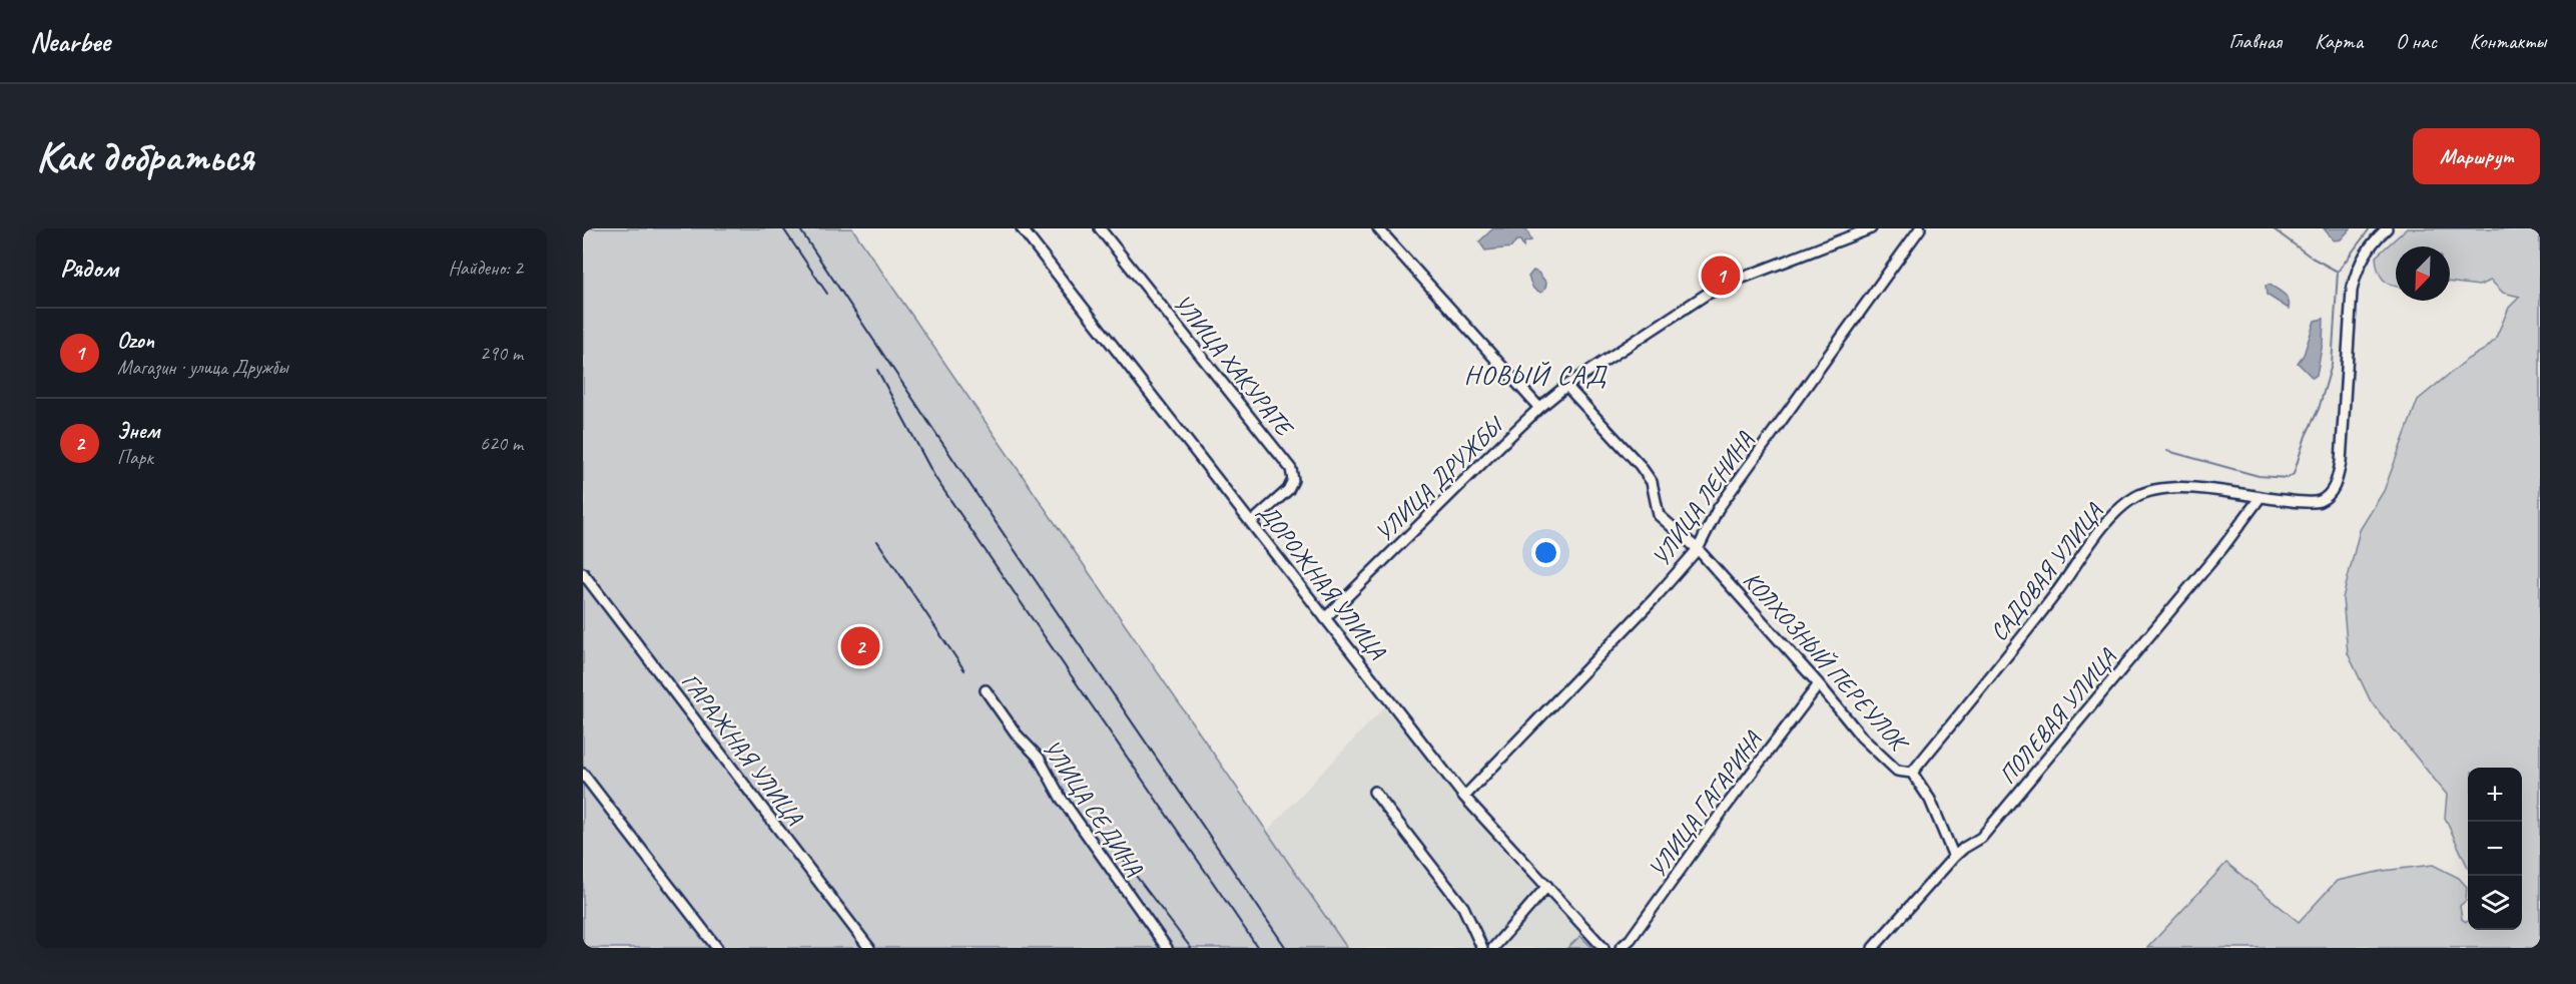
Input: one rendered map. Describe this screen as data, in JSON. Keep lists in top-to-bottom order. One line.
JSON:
{"streets":{"street":["УЛИЦА ХАКУРАТЕ","УЛИЦА ДРУЖБЫ","УЛИЦА ЛЕНИНА","САДОВАЯ УЛИЦА","ДОРОЖНАЯ УЛИЦА","КОЛХОЗНЫЙ ПЕРЕУЛОК","ПОЛЕВАЯ УЛИЦА","ГАРАЖНАЯ УЛИЦА","УЛИЦА ГАГАРИНА","УЛИЦА СЕДИНА"]},"crossings":[["УЛИЦА ХАКУРАТЕ","ДОРОЖНАЯ УЛИЦА"],["УЛИЦА ДРУЖБЫ","ДОРОЖНАЯ УЛИЦА"],["УЛИЦА ДРУЖБЫ","КОЛХОЗНЫЙ ПЕРЕУЛОК"],["УЛИЦА ЛЕНИНА","ДОРОЖНАЯ УЛИЦА"],["УЛИЦА ЛЕНИНА","КОЛХОЗНЫЙ ПЕРЕУЛОК"],["САДОВАЯ УЛИЦА","КОЛХОЗНЫЙ ПЕРЕУЛОК"],["САДОВАЯ УЛИЦА","ПОЛЕВАЯ УЛИЦА"],["КОЛХОЗНЫЙ ПЕРЕУЛОК","ПОЛЕВАЯ УЛИЦА"],["КОЛХОЗНЫЙ ПЕРЕУЛОК","УЛИЦА ГАГАРИНА"]],"districts":["НОВЫЙ САД"],"north":"bottom left","page":{"header":"Nearbee","nav":["Главная","Карта","О нас","Контакты"],"buttons":"Маршрут","title":"Как добраться","heading":["Рядом","Найдено: 2"],"pins":["1","2"],"list":[{"mark":"1","name":"Ozon","note":"Магазин · улица Дружбы","value":"290 m"},{"mark":"2","name":"Энем","note":"Парк","value":"620 m"}],"map_buttons":["+","−"]}}
